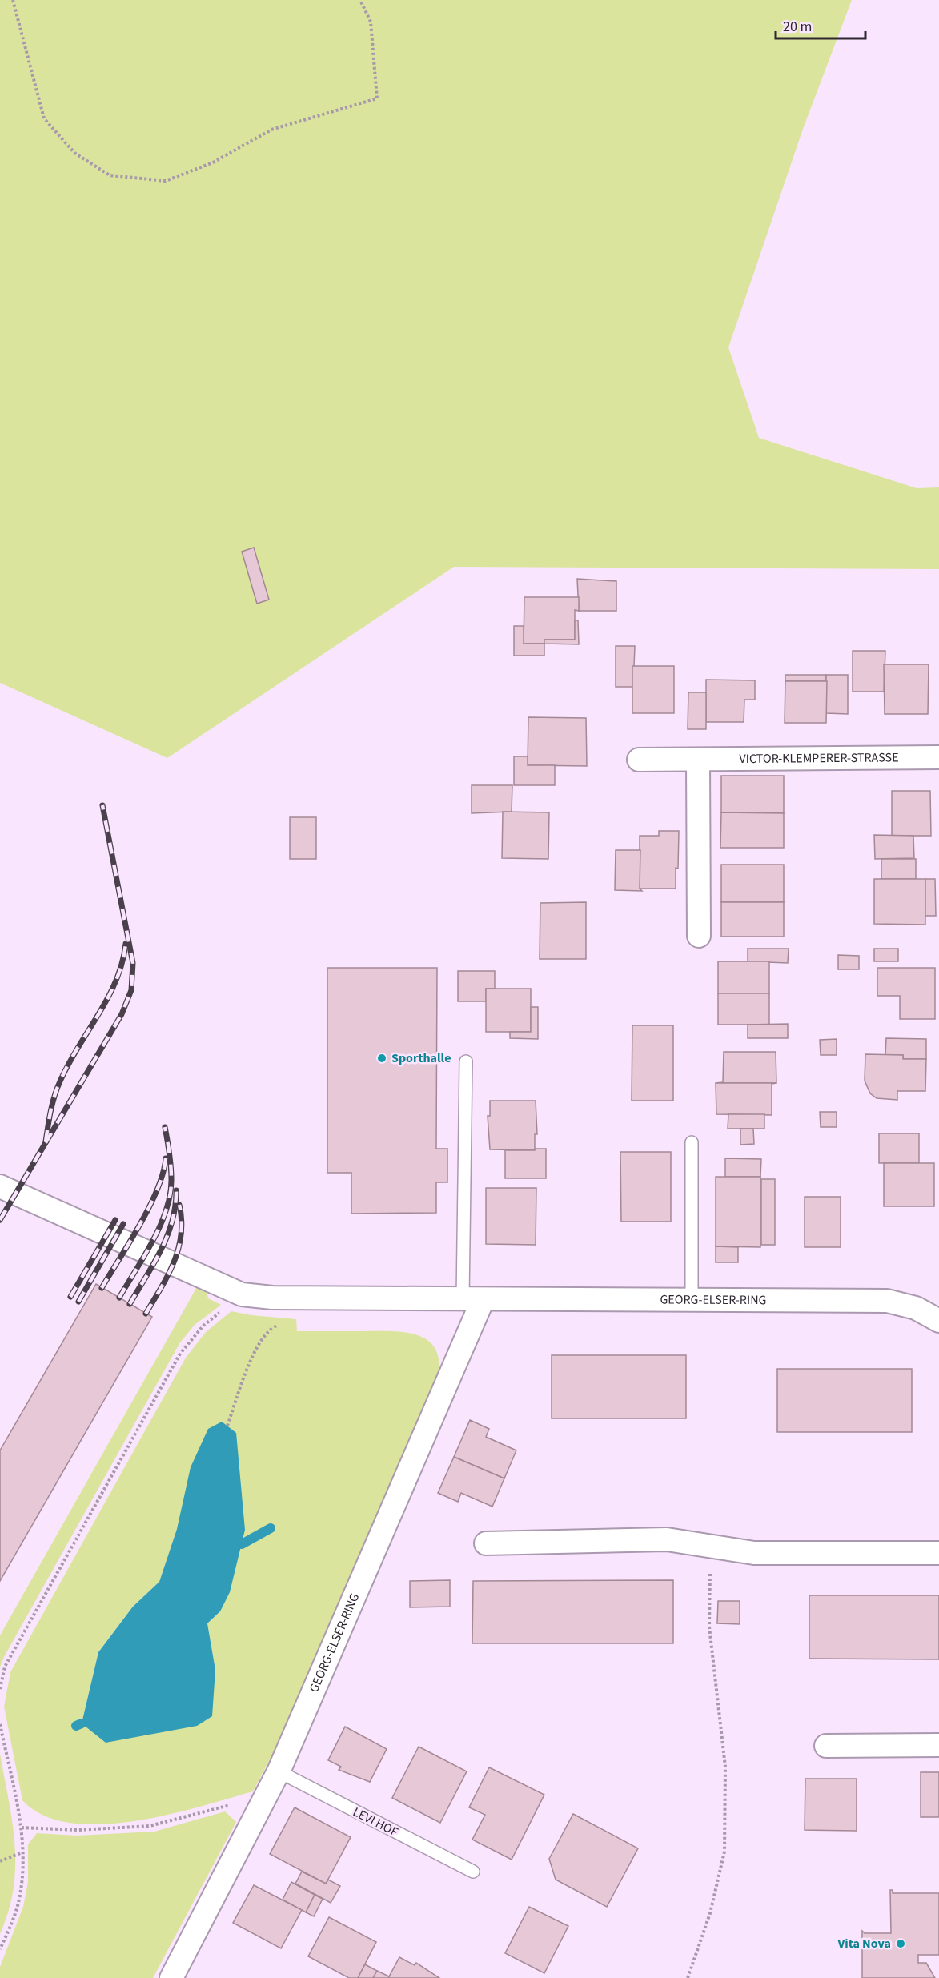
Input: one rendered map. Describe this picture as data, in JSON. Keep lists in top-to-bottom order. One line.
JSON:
{"streets":{"street":["VICTOR-KLEMPERER-STRASSE","GEORG-ELSER-RING"],"lane":["LEVI HOF"]},"crossings":[["GEORG-ELSER-RING","LEVI HOF"]],"places":["Sporthalle","Vita Nova"],"scale_bar":"20 m"}
